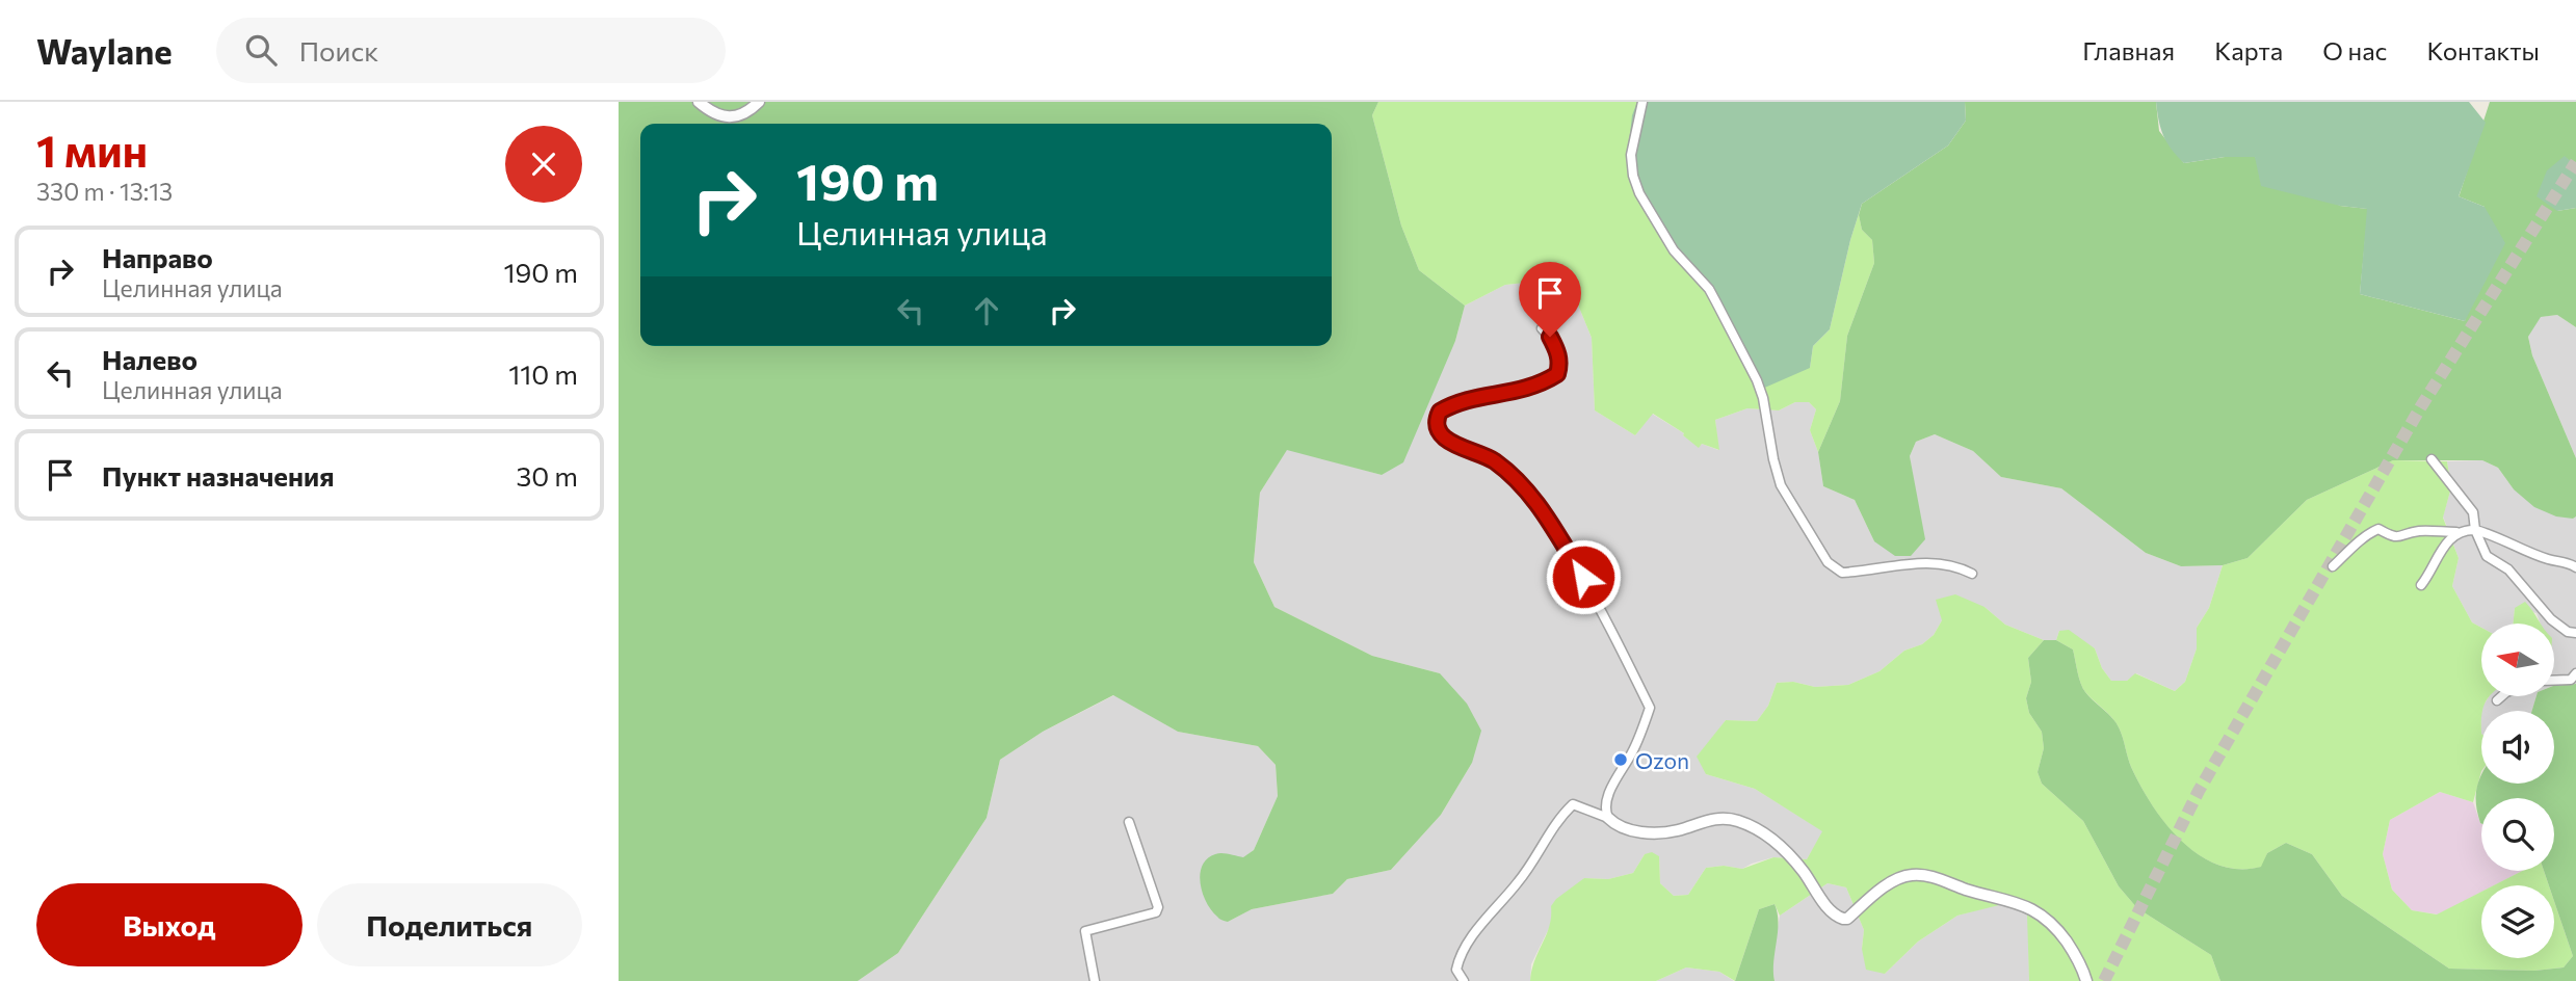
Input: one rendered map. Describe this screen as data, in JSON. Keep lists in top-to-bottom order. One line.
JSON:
{"places":["Ozon"],"north":"left","page":{"header":"Waylane","search":"Поиск","nav":["Главная","Карта","О нас","Контакты"],"heading":["1 мин","330 m · 13:13"],"turn":["190 m","Целинная улица"],"list":[{"name":"Направо","note":"Целинная улица","value":"190 m"},{"name":"Налево","note":"Целинная улица","value":"110 m"},{"name":"Пункт назначения","value":"30 m"}],"buttons":["Выход","Поделиться"]}}
